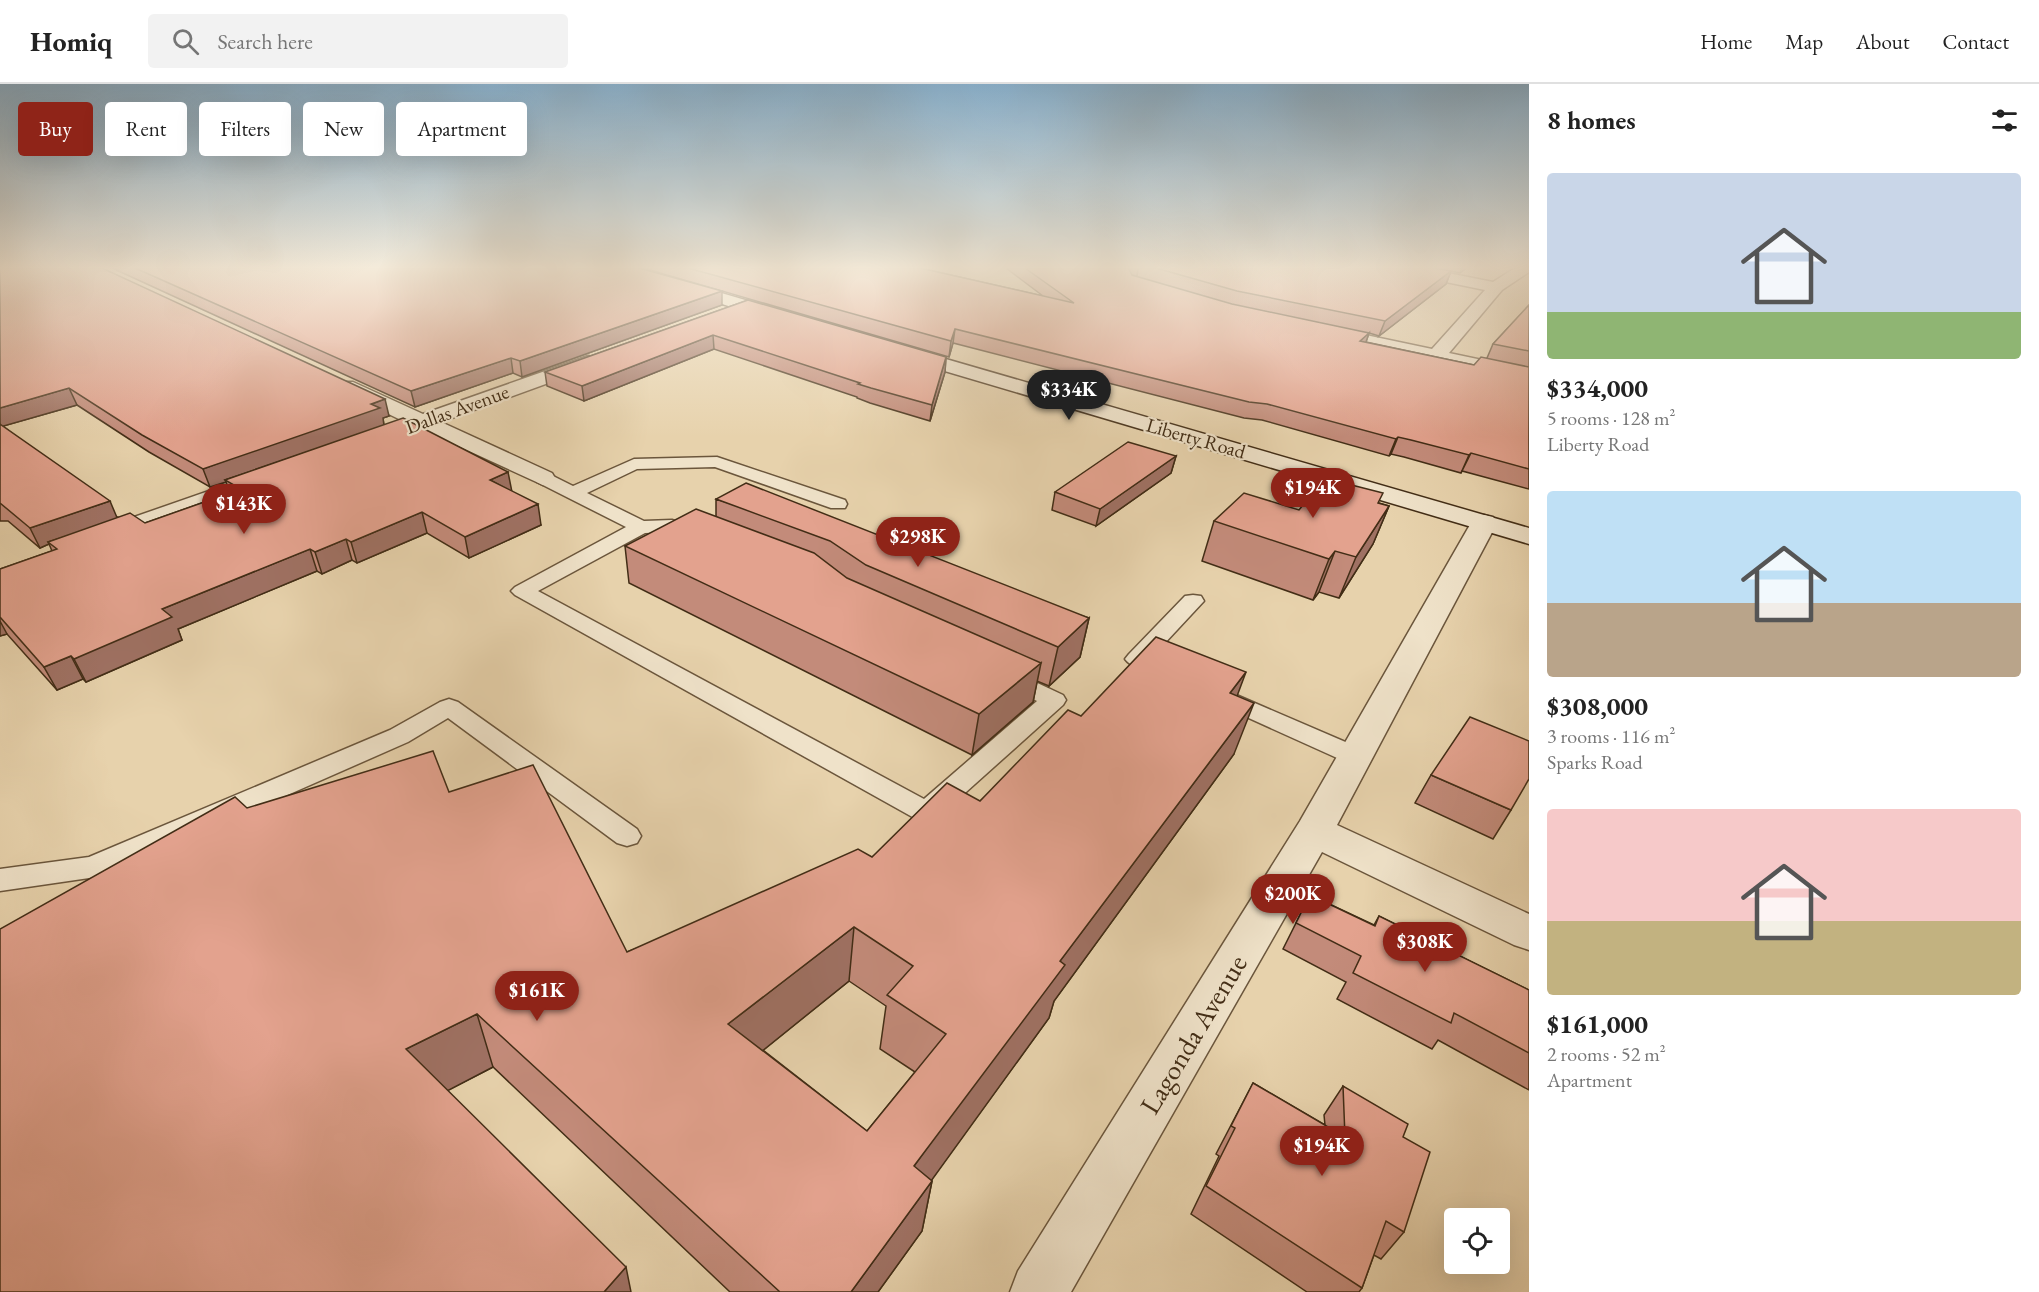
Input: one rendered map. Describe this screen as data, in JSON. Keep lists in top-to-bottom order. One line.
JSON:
{"streets":{"street":["Dallas Avenue","Liberty Road","Lagonda Avenue"]},"crossings":[["Liberty Road","Lagonda Avenue"]],"page":{"header":"Homiq","search":"Search here","nav":["Home","Map","About","Contact"],"heading":"8 homes","chip":["Buy","Rent","Filters","New","Apartment"],"list":[{"name":"$334,000","note":"5 rooms · 128 m² · Liberty Road"},{"name":"$308,000","note":"3 rooms · 116 m² · Sparks Road"},{"name":"$161,000","note":"2 rooms · 52 m² · Apartment"}],"price":["$334K","$194K","$143K","$298K","$200K","$308K","$161K","$194K"]}}
